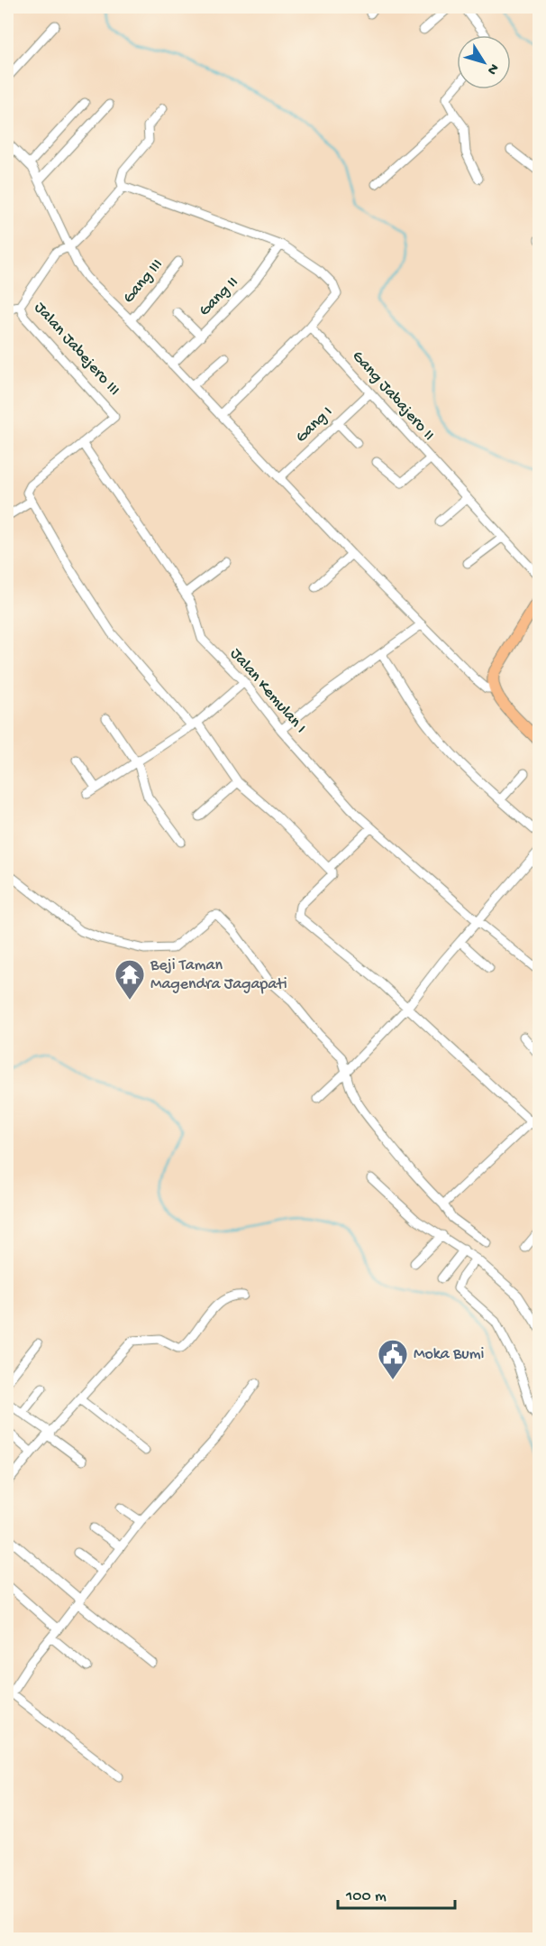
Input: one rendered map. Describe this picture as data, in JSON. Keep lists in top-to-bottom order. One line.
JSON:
{"streets":{"street":["Gang III","Gang II","Jalan Jabejero III","Gang Jabajero II","Gang I","Jalan Kemulan I"]},"crossings":[["Jalan Jabejero III","Jalan Kemulan I"],["Gang Jabajero II","Gang I"]],"places":{"temple":["Beji Taman Magendra Jagapati"],"public building":["Moka Bumi"]},"scale_bar":"100 m","north":"bottom right"}
